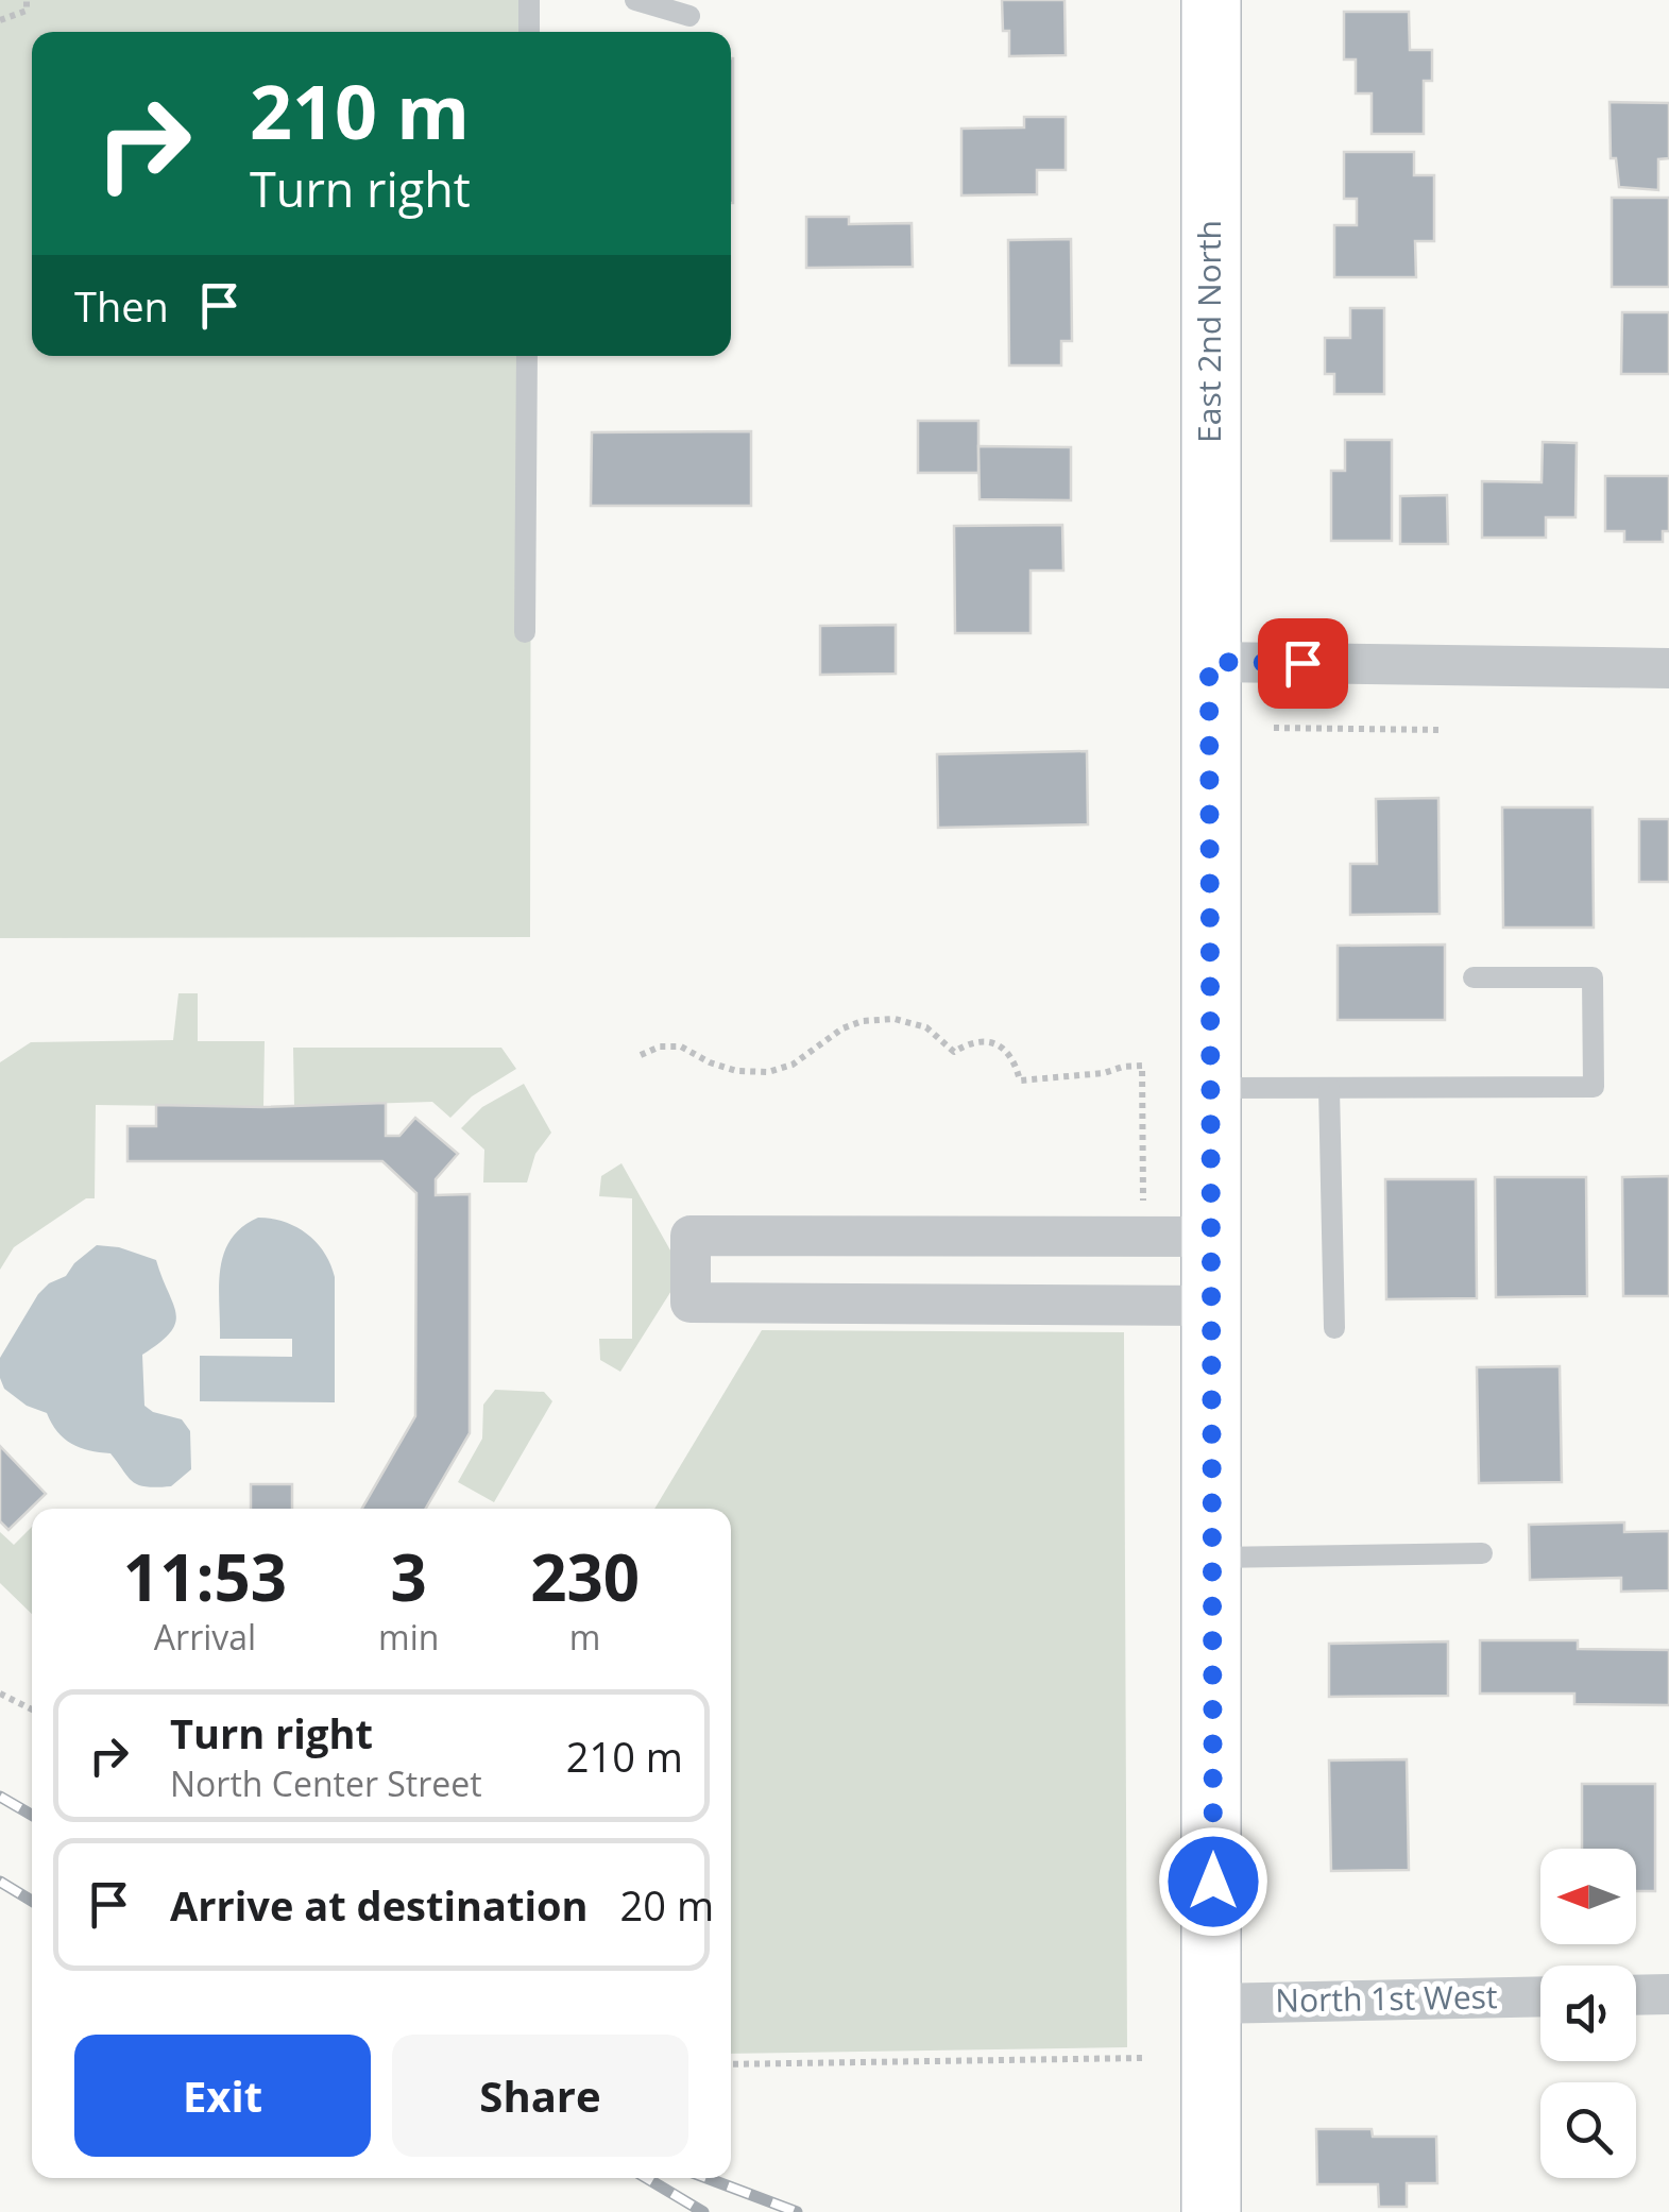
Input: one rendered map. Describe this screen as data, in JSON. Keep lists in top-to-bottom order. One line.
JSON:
{"streets":{"street":["East 2nd North","North 1st West"]},"crossings":[["East 2nd North","North 1st West"]],"north":"left","page":{"turn":["210 m","Turn right"],"then":"Then","eta":["11:53","Arrival","3","min","230","m"],"list":[{"name":"Turn right","note":"North Center Street","value":"210 m"},{"name":"Arrive at destination","value":"20 m"}],"buttons":["Exit","Share"]}}
